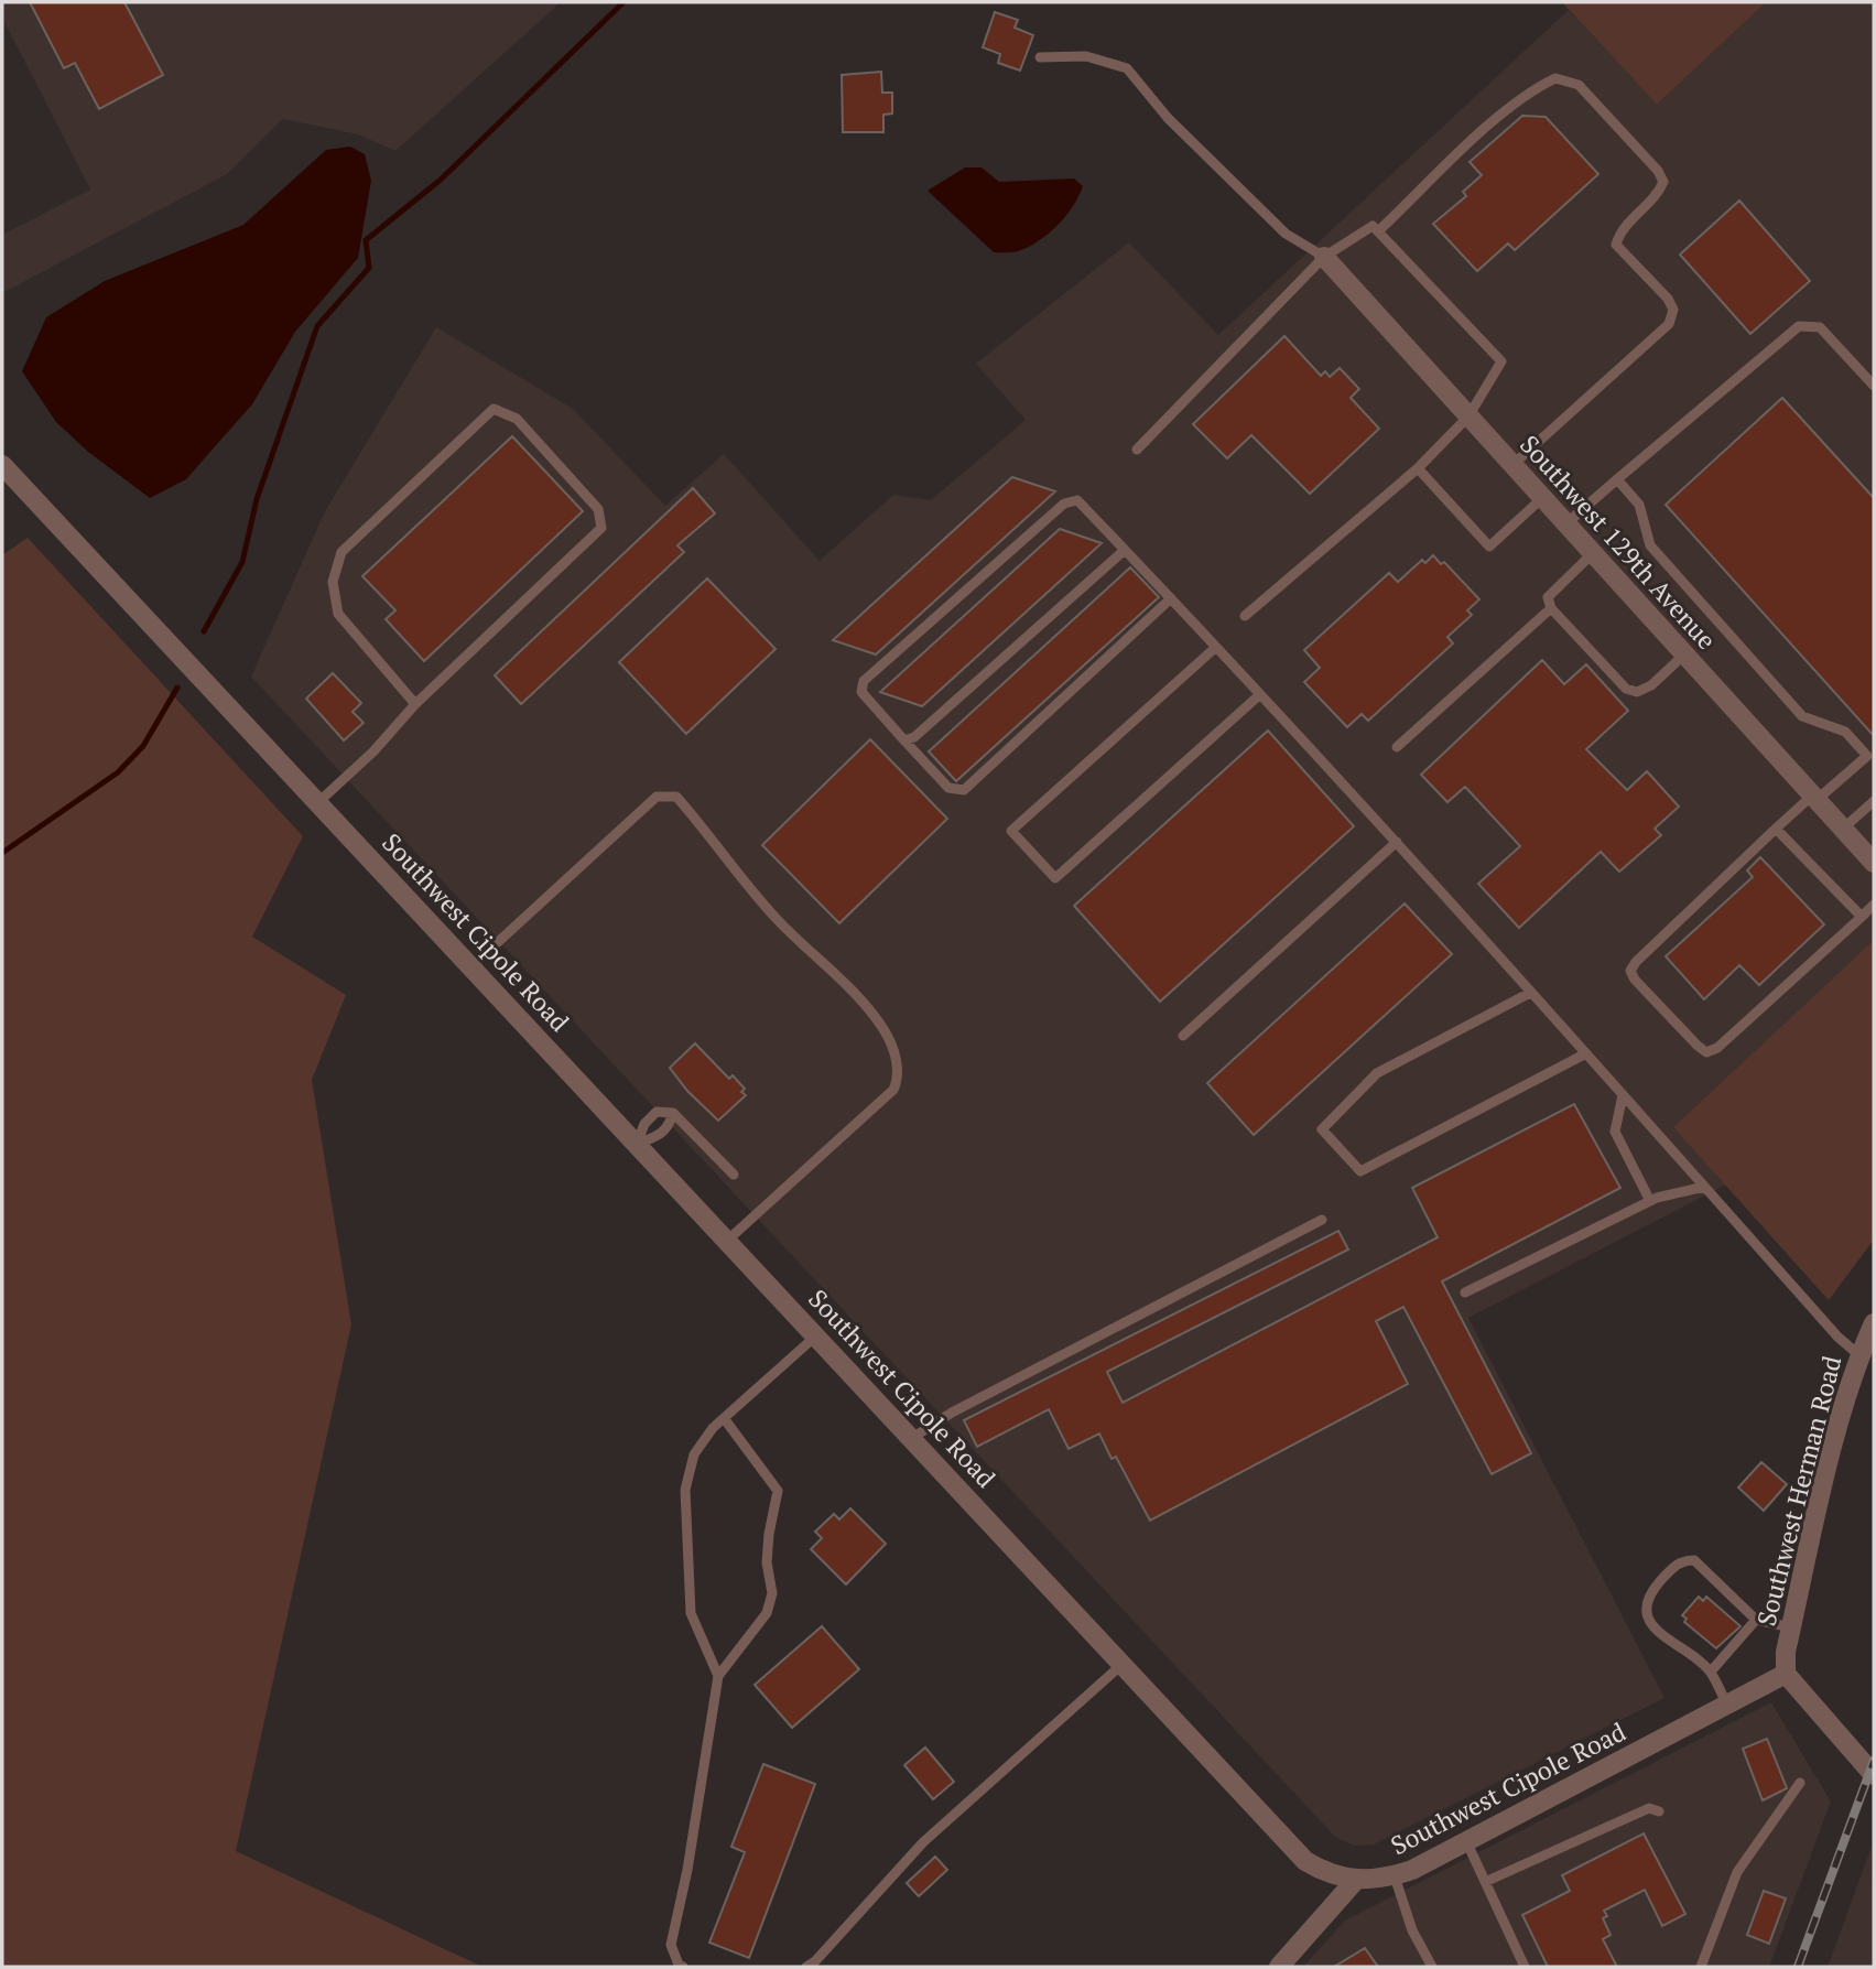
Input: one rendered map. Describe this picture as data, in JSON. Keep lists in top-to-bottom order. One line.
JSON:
{"streets":{"street":["Southwest 129th Avenue","Southwest Cipole Road","Southwest Herman Road"]},"crossings":[["Southwest Cipole Road","Southwest Herman Road"]]}
